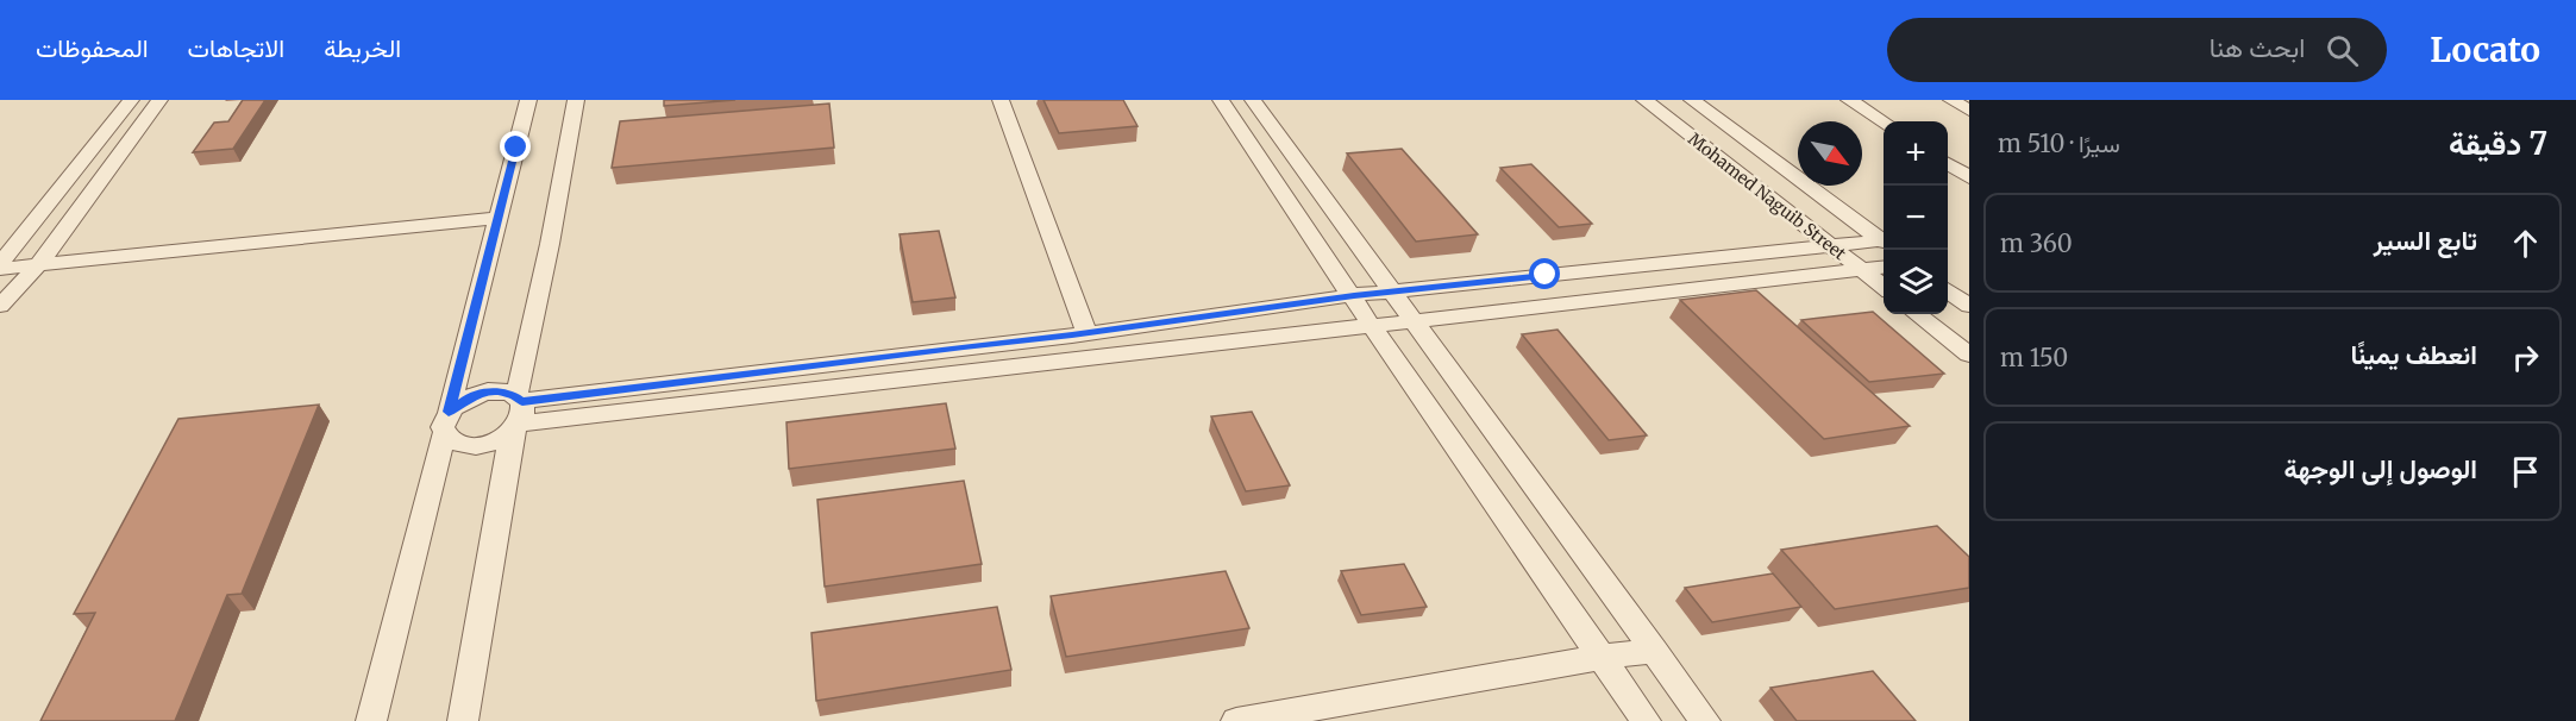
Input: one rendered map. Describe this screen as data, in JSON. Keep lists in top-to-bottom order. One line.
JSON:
{"streets":{"street":["Mohamed Naguib Street"]},"north":"bottom right","page":{"header":"Locato","search":"ابحث هنا","nav":["الخريطة","الاتجاهات","المحفوظات"],"heading":["7 دقيقة","سيرًا · 510 m"],"map_buttons":["+","−"],"list":[["تابع السير","360 m"],["انعطف يمينًا","150 m"],"الوصول إلى الوجهة"]}}
